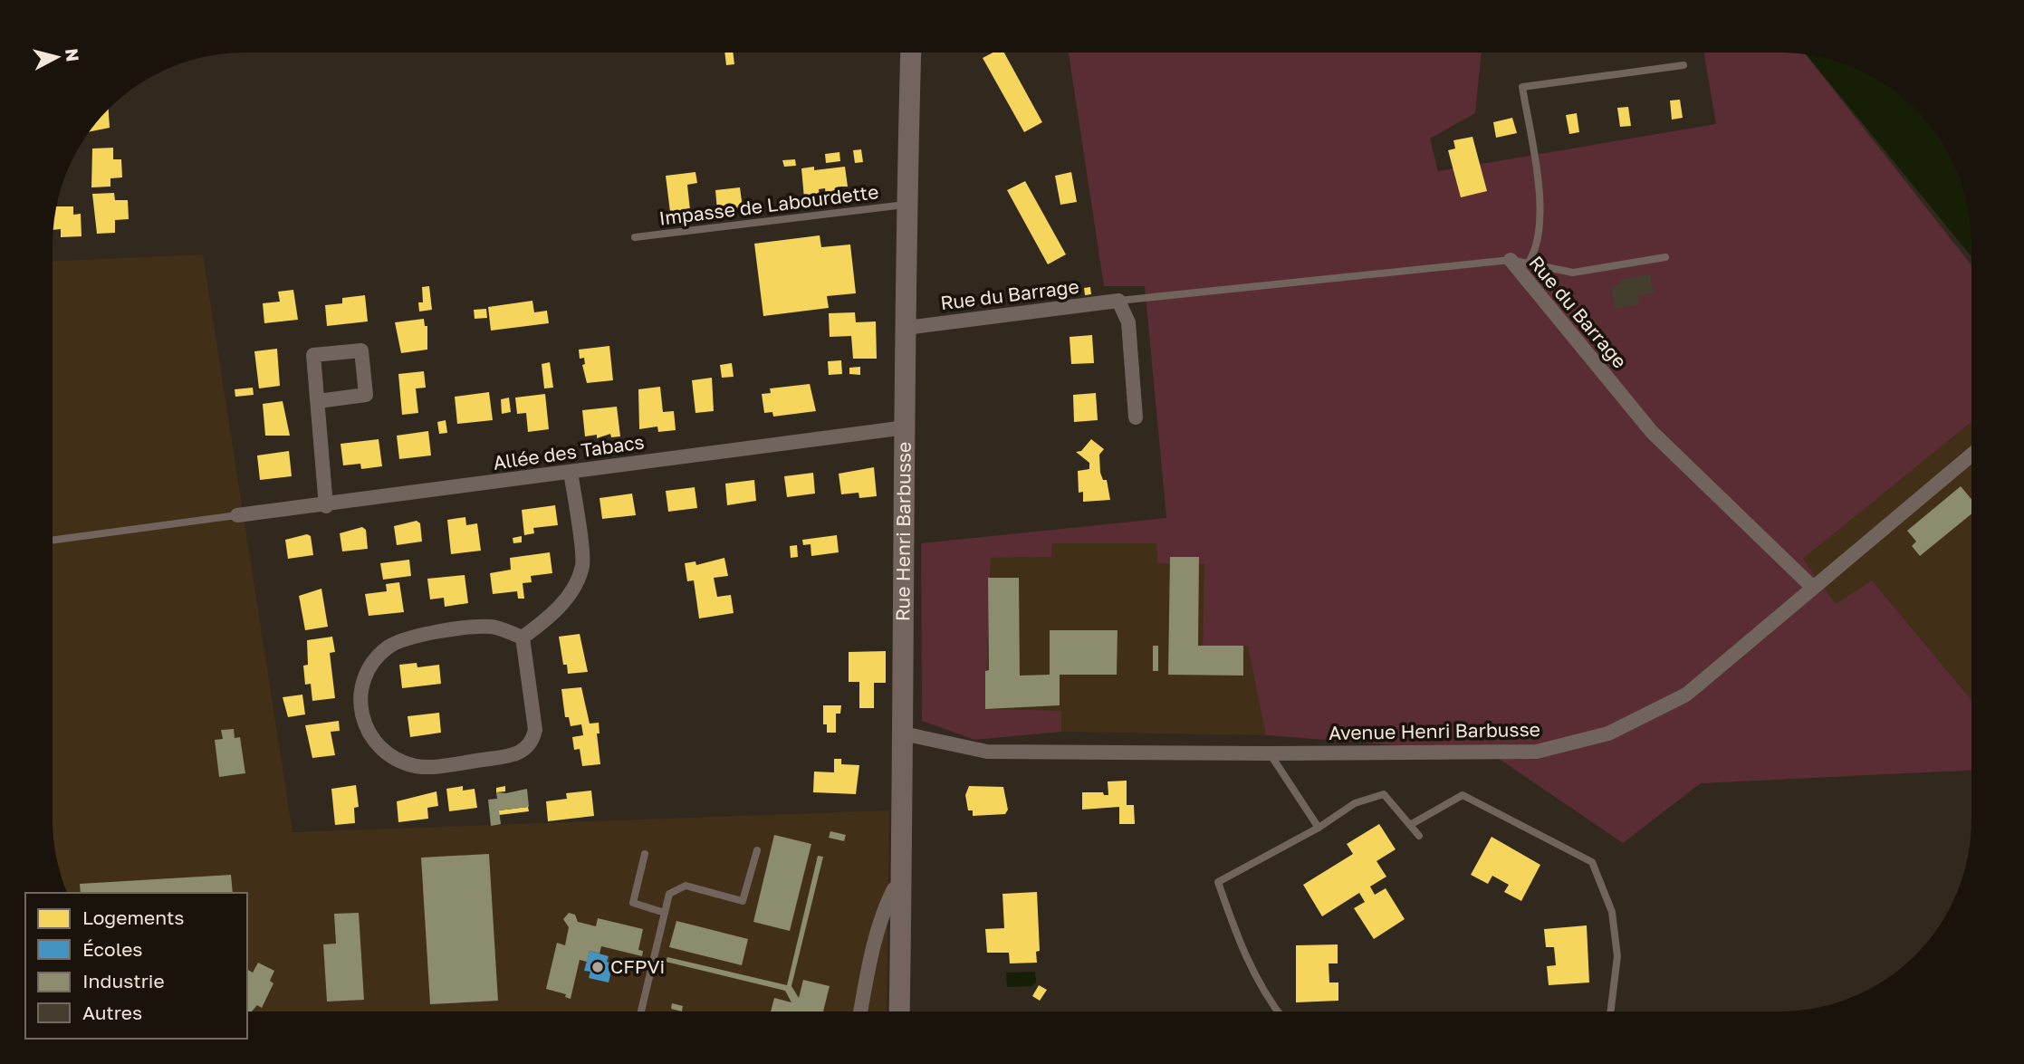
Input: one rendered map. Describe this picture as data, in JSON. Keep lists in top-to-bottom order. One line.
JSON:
{"streets":{"main road":["Rue Henri Barbusse"],"street":["Rue du Barrage","Allée des Tabacs","Avenue Henri Barbusse"],"lane":["Impasse de Labourdette"]},"crossings":[["Impasse de Labourdette","Rue Henri Barbusse"],["Rue du Barrage","Rue Henri Barbusse"],["Rue du Barrage","Avenue Henri Barbusse"],["Allée des Tabacs","Rue Henri Barbusse"],["Rue Henri Barbusse","Avenue Henri Barbusse"]],"places":["CFPVi"],"legend":["Logements","Écoles","Industrie","Autres"],"north":"right"}
